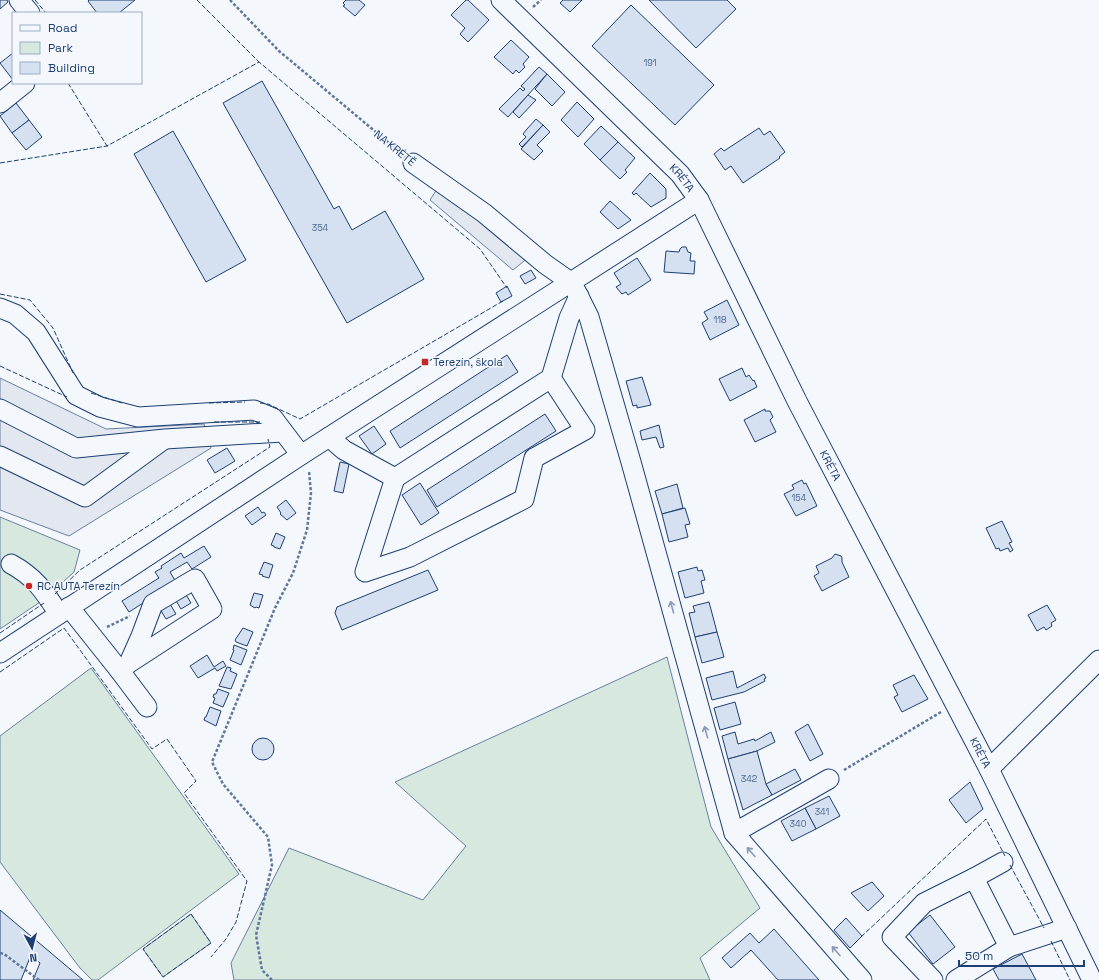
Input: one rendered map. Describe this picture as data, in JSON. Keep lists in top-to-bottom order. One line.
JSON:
{"streets":{"street":["NA KRÉTĚ","KRÉTA"]},"places":{"transit":["Terezín, škola"],"other":["RC AUTA Terezín"]},"house_numbers":["191","354","118","154","342","341","340"],"legend":["Road","Park","Building"],"scale_bar":"50 m","north":"bottom"}
